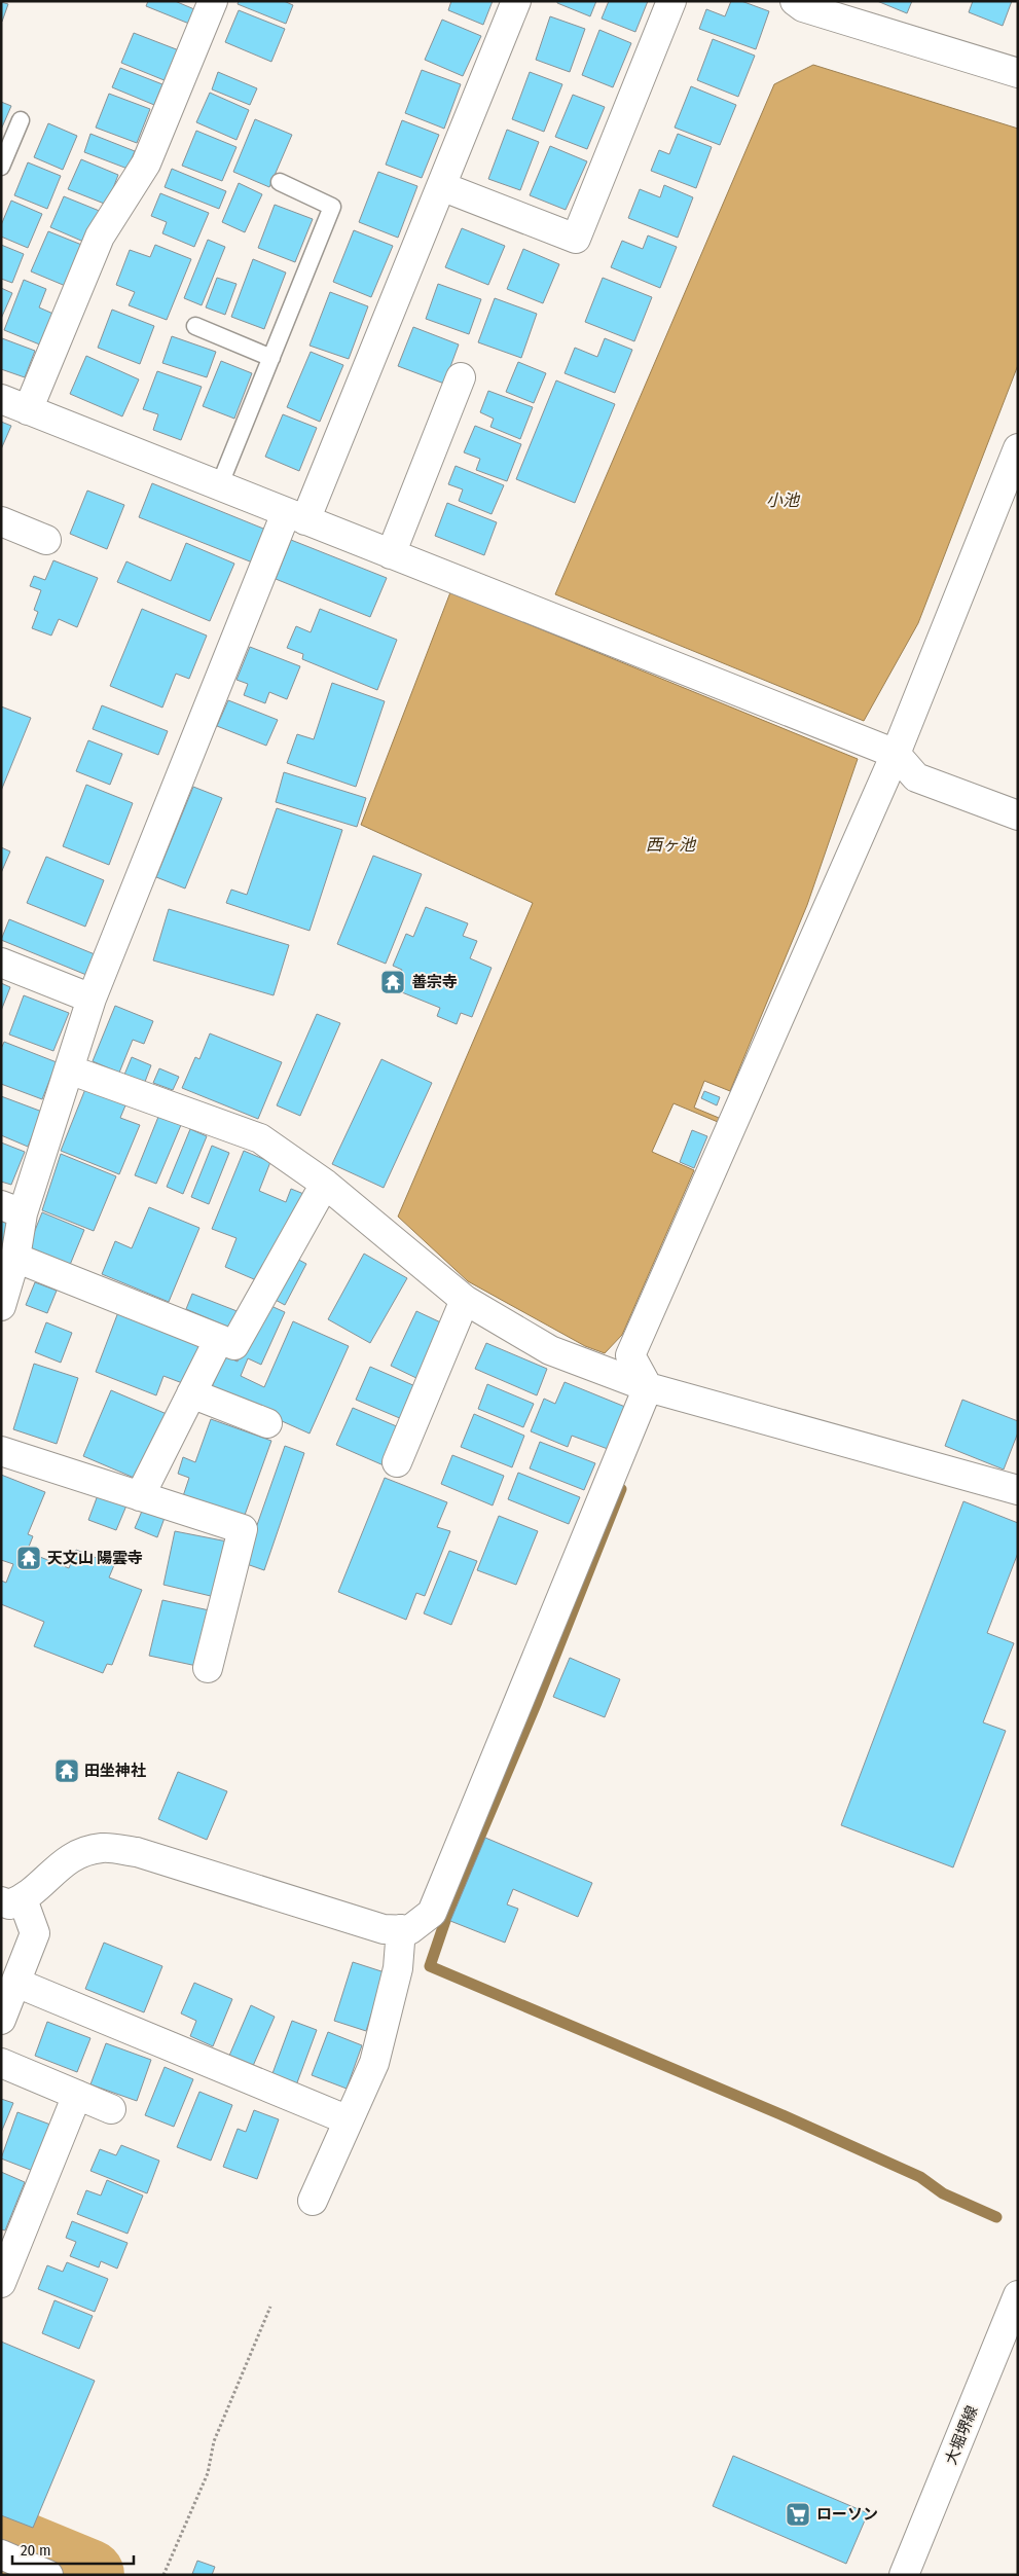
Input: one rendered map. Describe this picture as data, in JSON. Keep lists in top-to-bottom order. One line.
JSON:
{"streets":{"street":["大堀堺線"]},"water":["小池","西ヶ池"],"places":{"temple":["善宗寺","天文山 陽雲寺","田坐神社"],"supermarket":["ローソン"]},"scale_bar":"20 m"}
